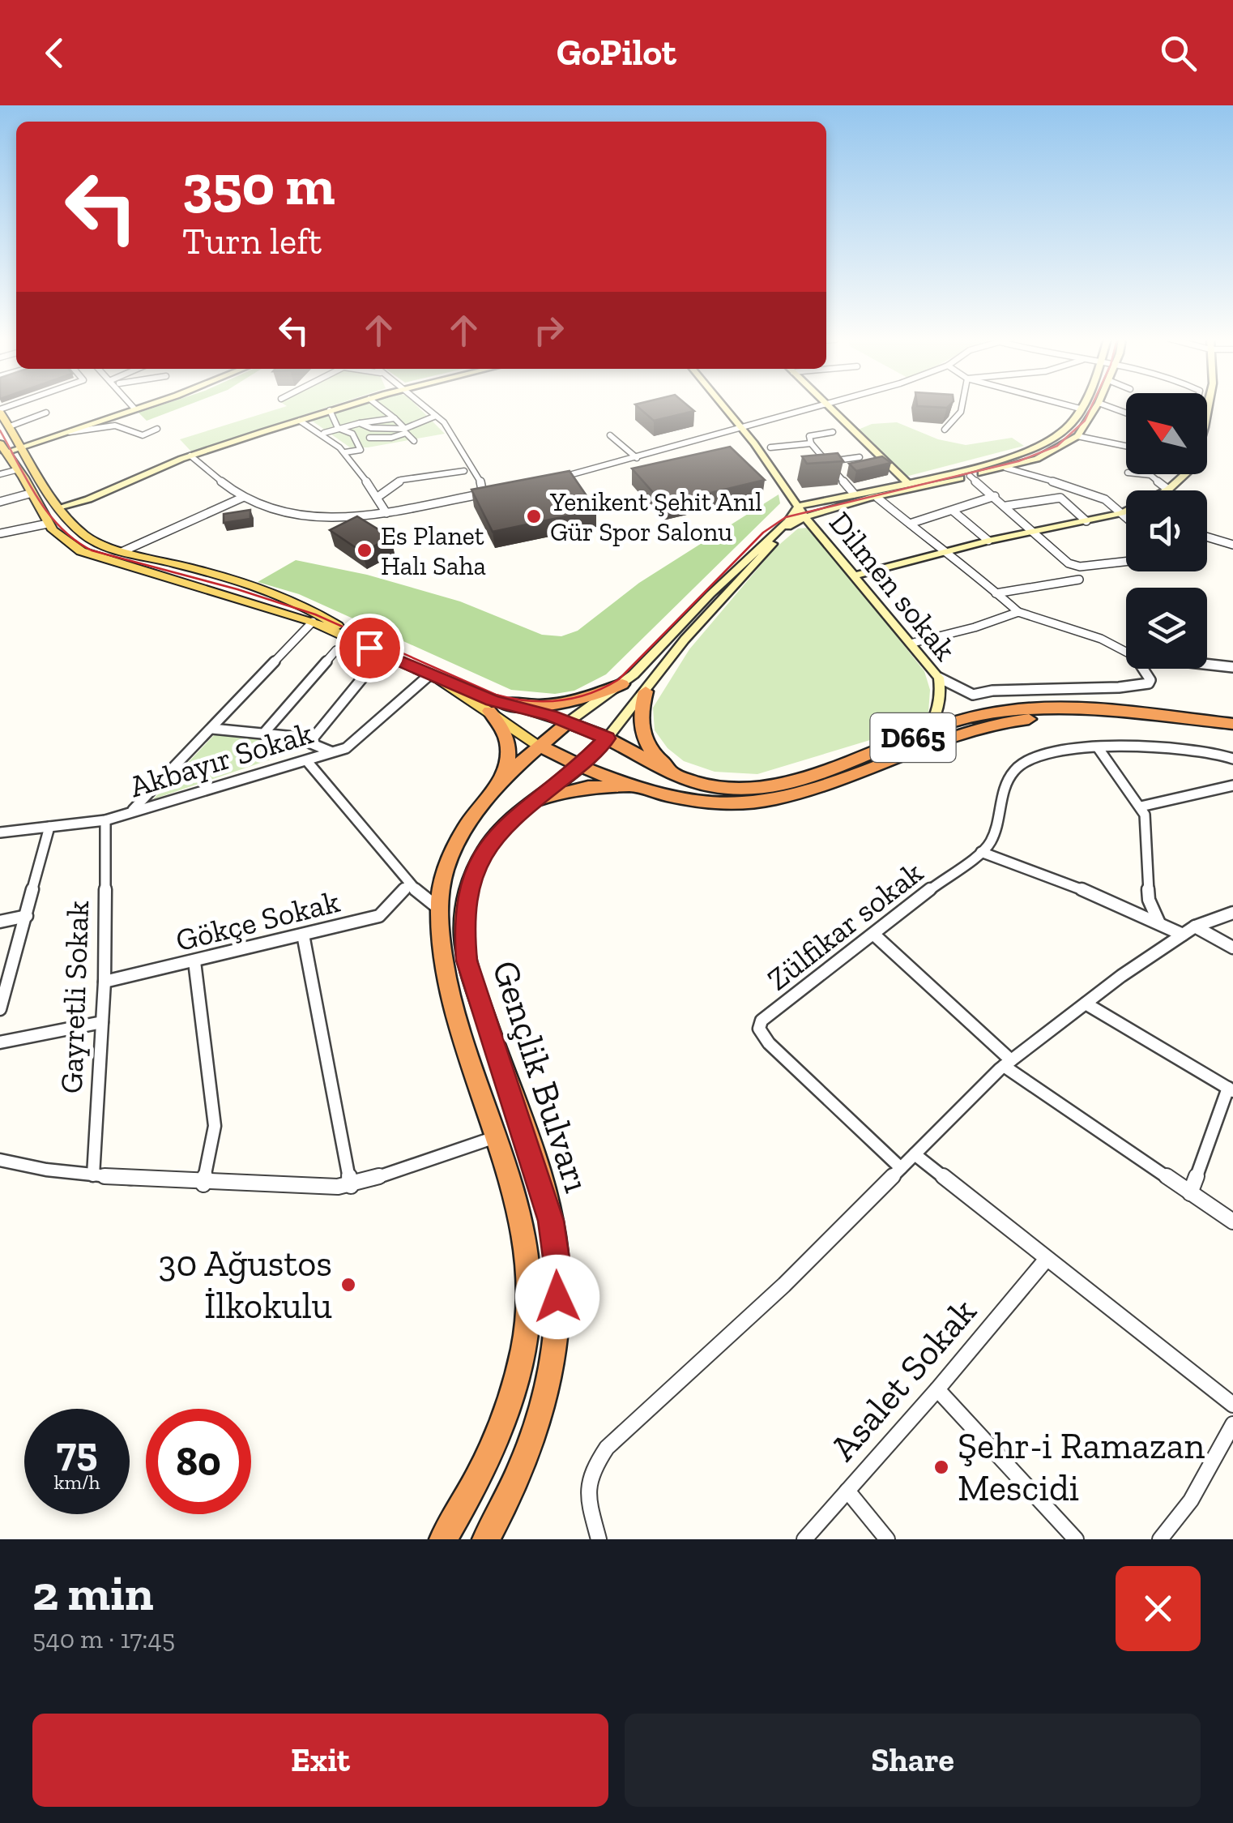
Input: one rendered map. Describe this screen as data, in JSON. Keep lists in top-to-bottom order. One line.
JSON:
{"streets":{"highway":["D665","Gençlik Bulvarı"],"main road":["Dilmen sokak"],"street":["Akbayır Sokak","Gökçe Sokak","Zülfikar sokak","Gayretli Sokak","Asalet Sokak"]},"crossings":[["Dilmen sokak","D665"],["D665","Gençlik Bulvarı"],["Akbayır Sokak","Gayretli Sokak"],["Gökçe Sokak","Gayretli Sokak"]],"places":["Yenikent Şehit Anıl Gür Spor Salonu","Es Planet Halı Saha","30 Ağustos İlkokulu","Şehr-i Ramazan Mescidi"],"north":"top left","page":{"header":"GoPilot","turn":["350 m","Turn left"],"speed":"75 km/h","limit":"80","heading":["2 min","540 m · 17:45"],"buttons":["Exit","Share"]}}
